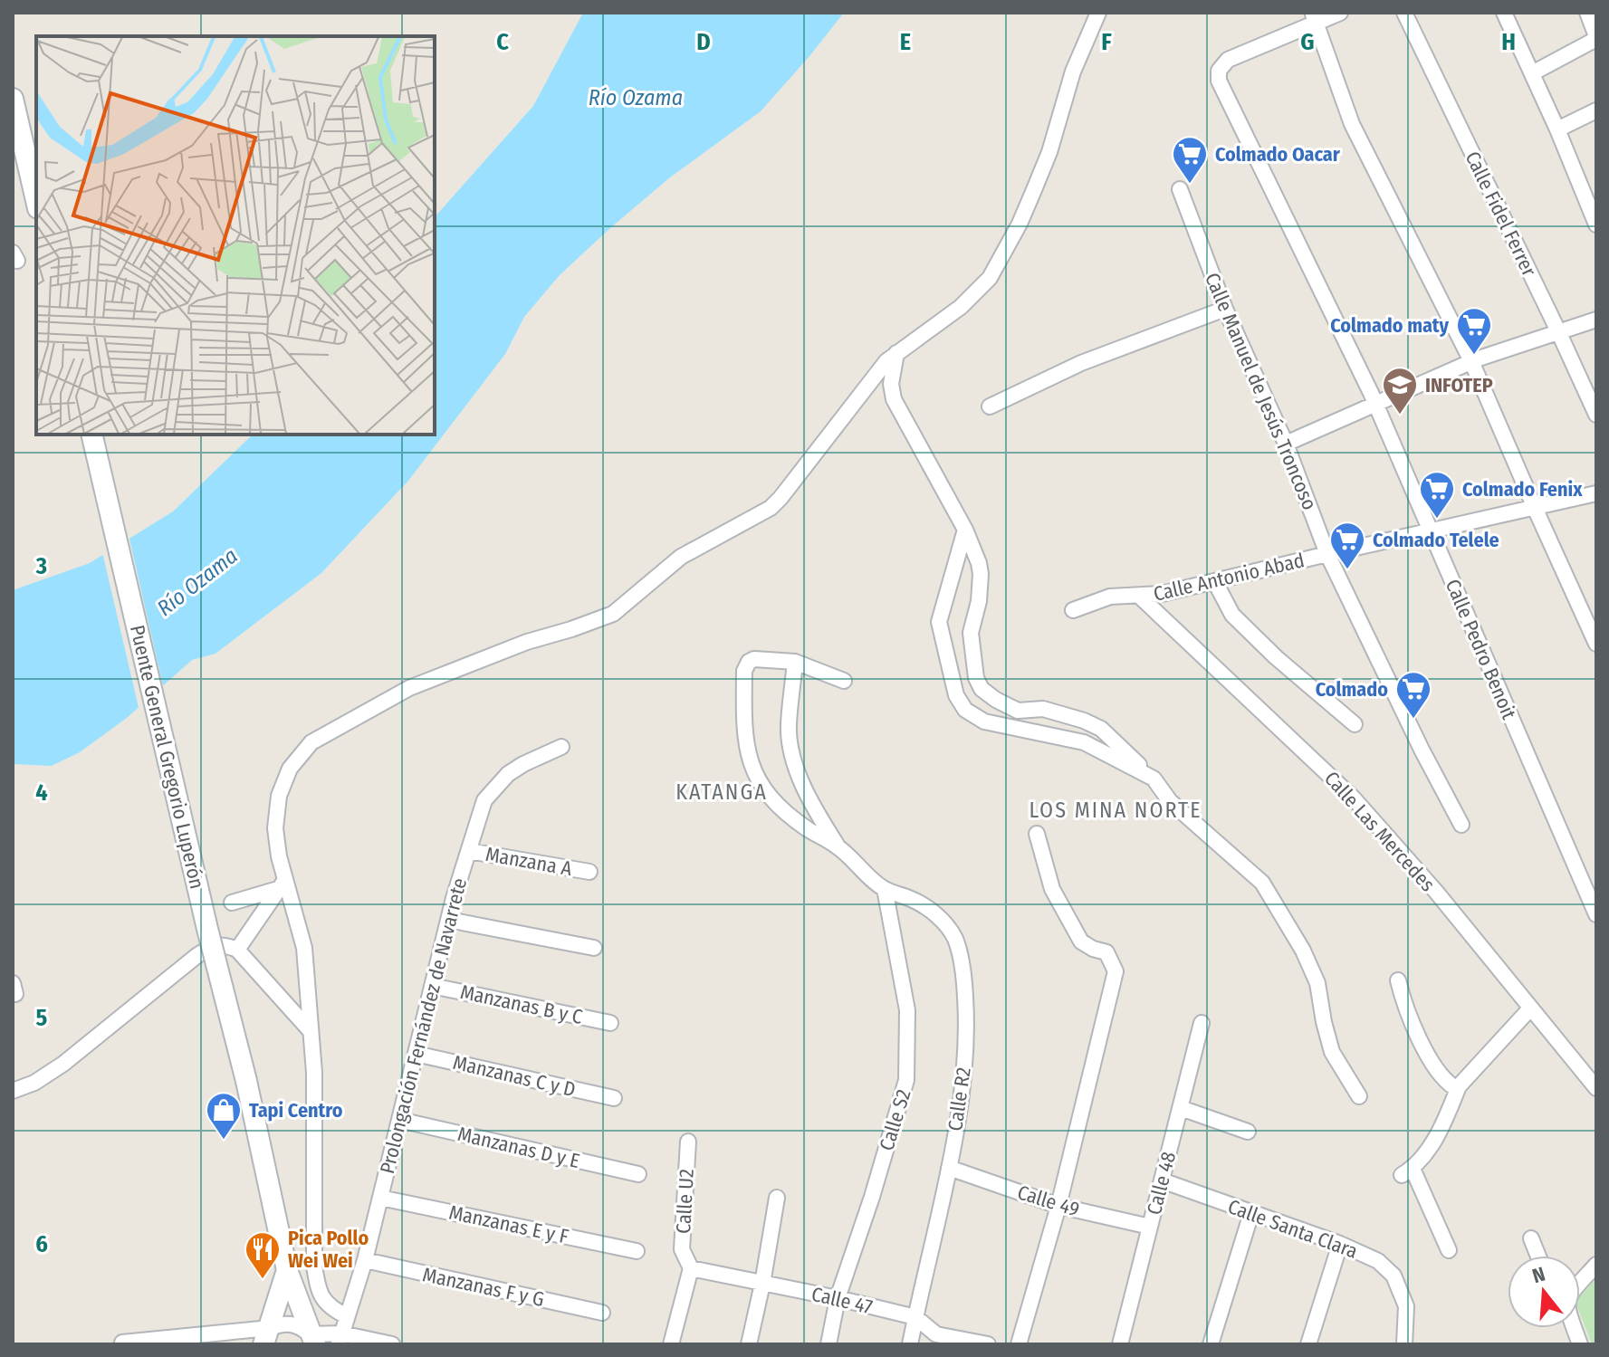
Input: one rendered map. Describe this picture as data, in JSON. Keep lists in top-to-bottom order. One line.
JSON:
{"streets":{"street":["Calle Fidel Ferrer","Calle Manuel de Jesús Troncoso","Calle Antonio Abad","Calle Pedro Benoit","Puente General Gregorio Luperón","Calle Las Mercedes","Manzana A","Manzanas B y C","Prolongación Fernández de Navarrete","Manzanas C y D","Calle R2","Calle S2","Manzanas D y E","Calle 48","Calle 49","Calle U2","Manzanas E y F","Calle Santa Clara","Manzanas F y G","Calle 47"]},"crossings":[["Calle Manuel de Jesús Troncoso","Calle Antonio Abad"],["Calle Antonio Abad","Calle Pedro Benoit"],["Calle Antonio Abad","Calle Las Mercedes"],["Manzana A","Prolongación Fernández de Navarrete"],["Manzanas B y C","Prolongación Fernández de Navarrete"],["Prolongación Fernández de Navarrete","Manzanas C y D"],["Prolongación Fernández de Navarrete","Manzanas D y E"],["Prolongación Fernández de Navarrete","Manzanas E y F"],["Prolongación Fernández de Navarrete","Manzanas F y G"],["Calle R2","Calle S2"],["Calle R2","Calle 49"],["Calle R2","Calle 47"],["Calle S2","Calle 47"],["Calle 48","Calle 49"],["Calle 48","Calle Santa Clara"],["Calle U2","Calle 47"]],"districts":["KATANGA","LOS MINA NORTE"],"water":["Río Ozama"],"places":{"supermarket":["Colmado Oacar","Colmado maty","Colmado Fenix","Colmado Telele","Colmado"],"school or university":["INFOTEP"],"shop":["Tapi Centro"],"restaurant":["Pica Pollo Wei Wei"]},"north":"top","grid":{"columns":["C","D","E","F","G","H"],"rows":["3","4","5","6"]}}
